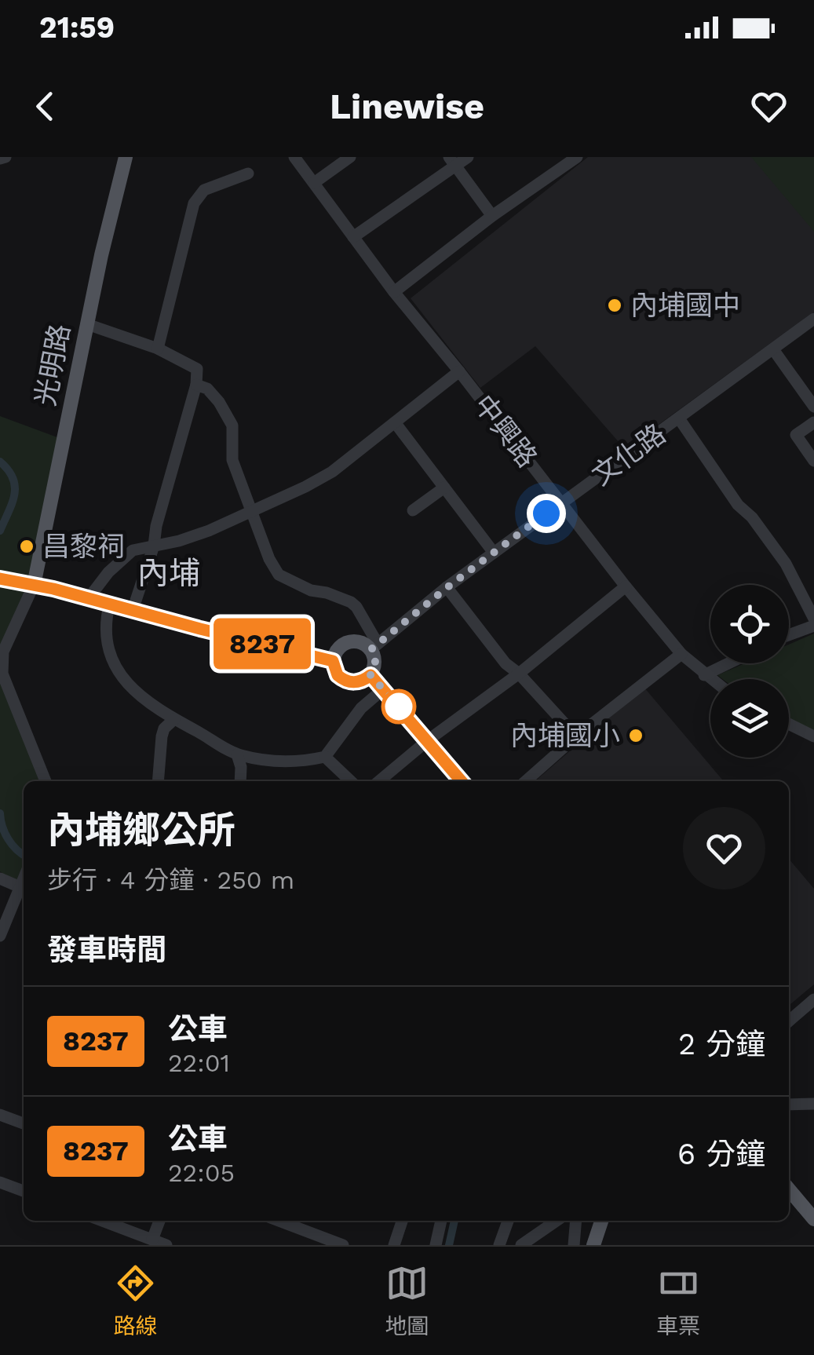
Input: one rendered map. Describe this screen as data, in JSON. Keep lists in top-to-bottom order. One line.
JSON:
{"streets":{"main road":["光明路"],"street":["中興路","文化路"]},"crossings":[["中興路","文化路"]],"districts":["內埔"],"places":["內埔國中","昌黎祠","內埔國小"],"lines":["bus line 8237"],"page":{"status":"21:59","header":"Linewise","on_map":"8237","heading":[["內埔鄉公所","步行 · 4 分鐘 · 250 m"],"發車時間"],"list":[{"mark":"8237","name":"公車","note":"22:01","value":"2 分鐘"},{"mark":"8237","name":"公車","note":"22:05","value":"6 分鐘"}],"tabs":["路線","地圖","車票"]}}
